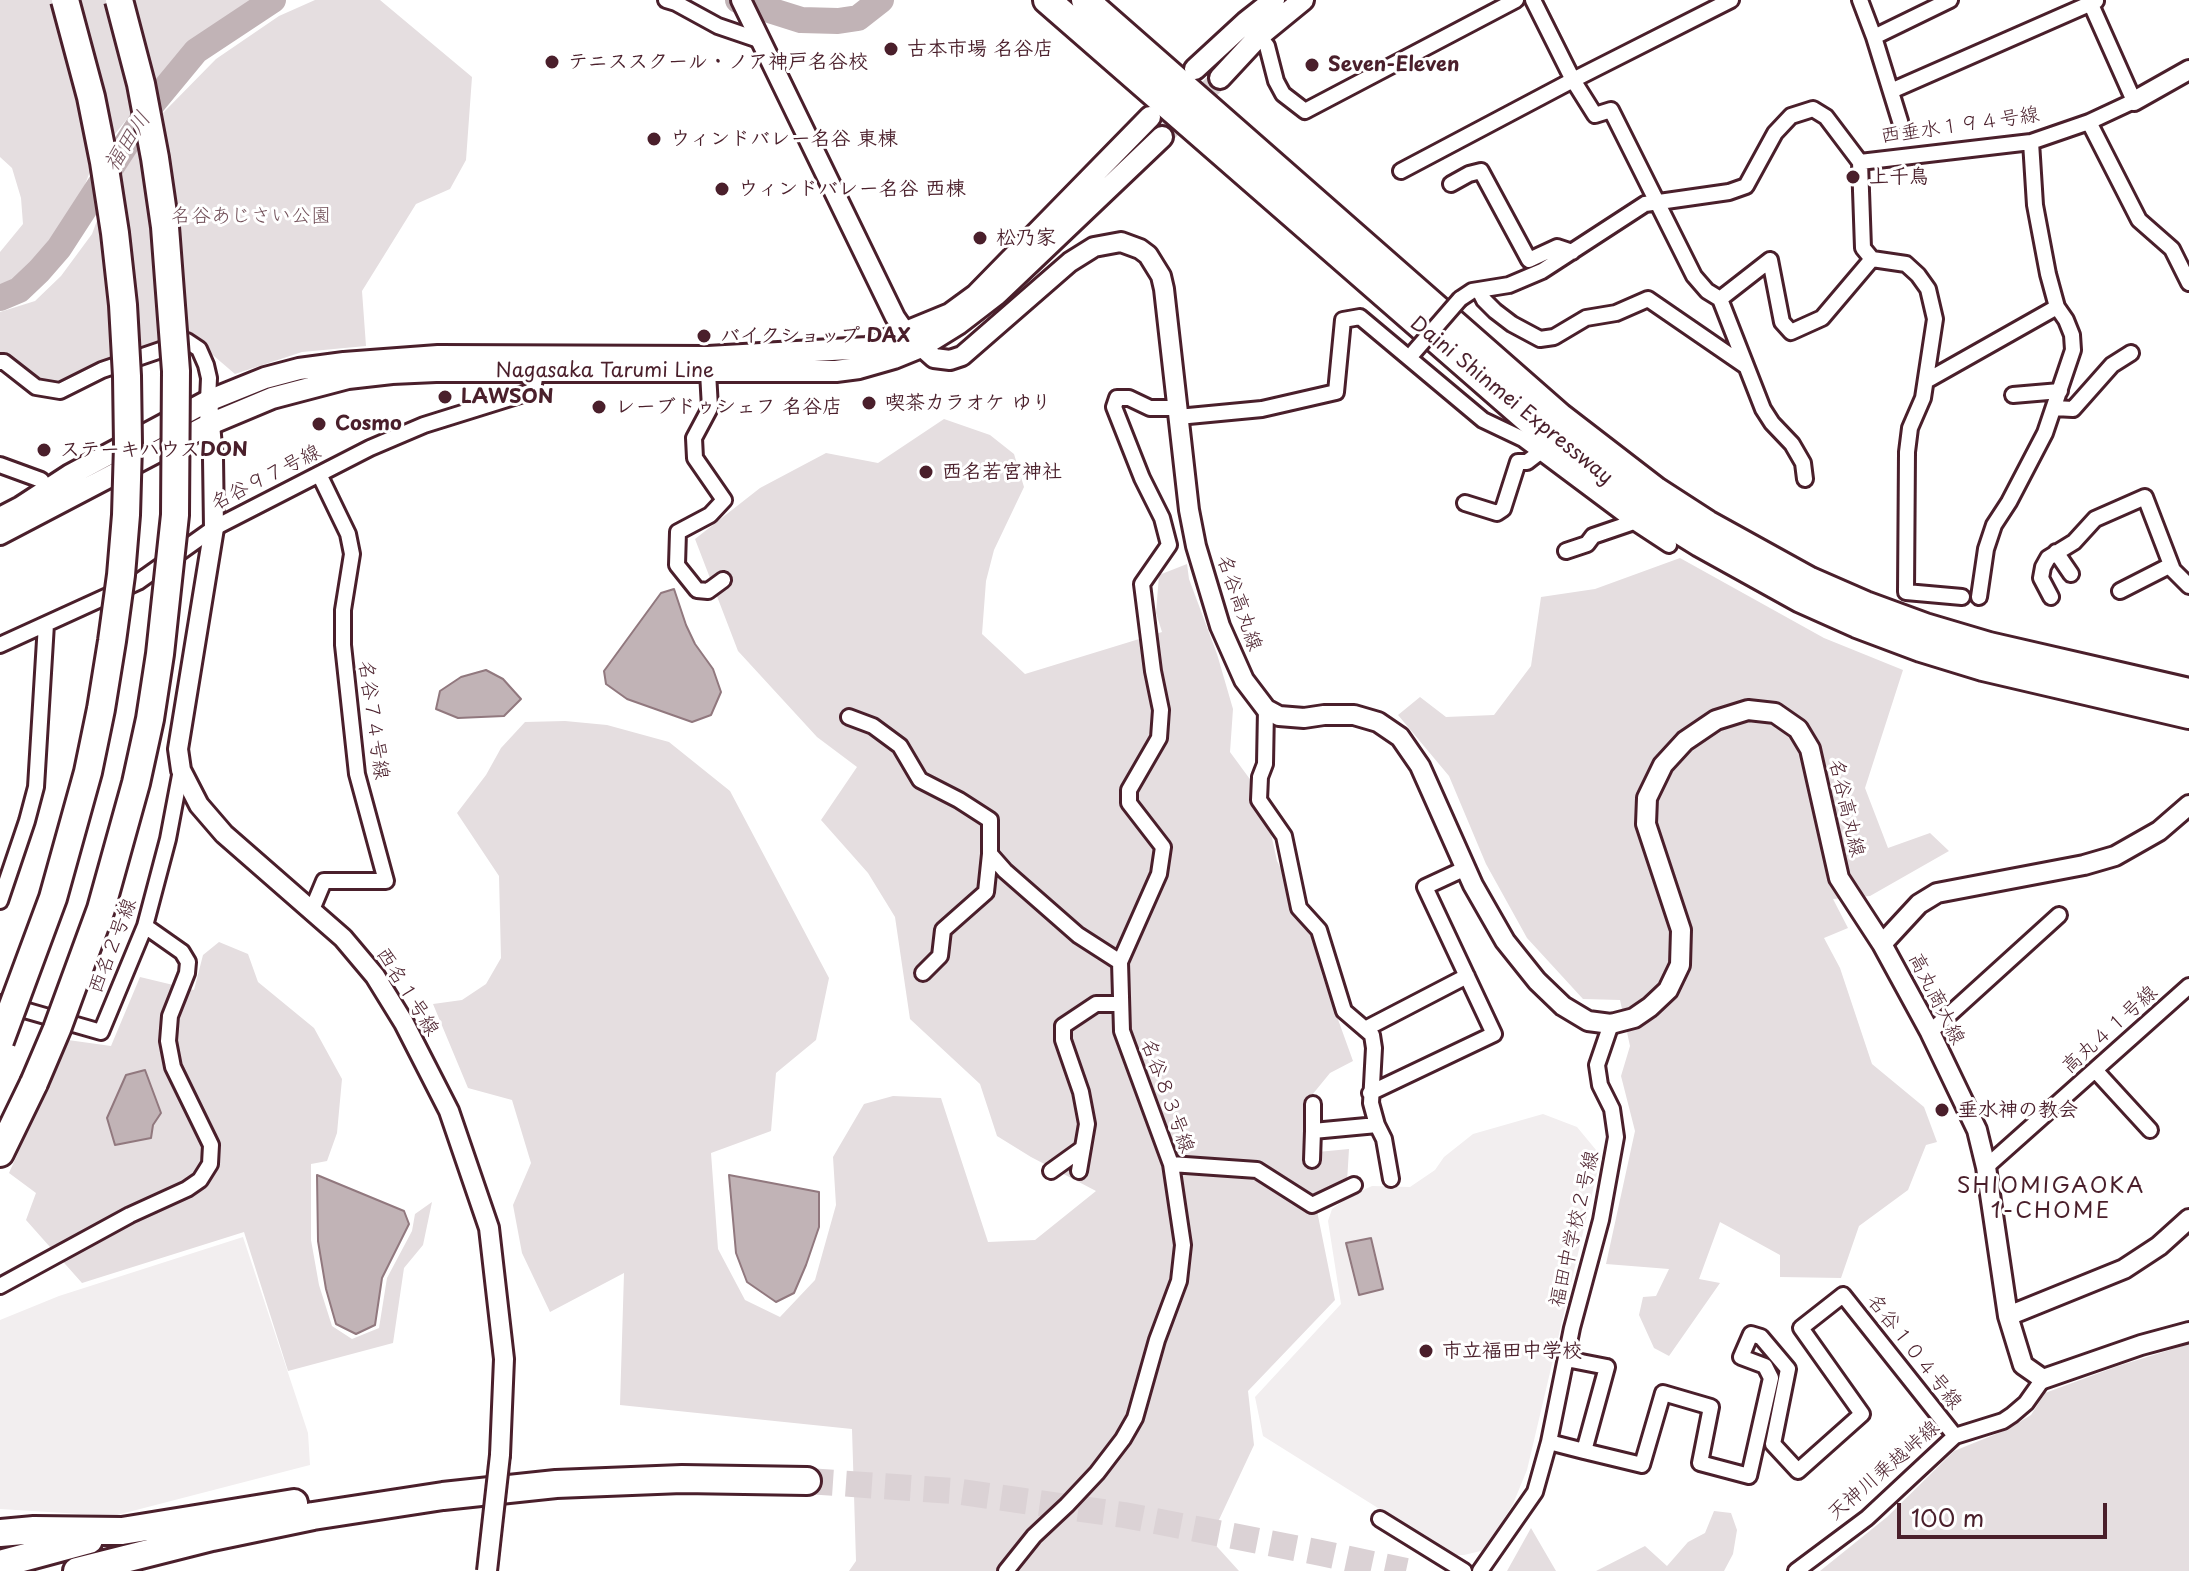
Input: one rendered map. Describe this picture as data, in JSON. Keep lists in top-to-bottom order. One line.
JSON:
{"streets":{"highway":["Daini Shinmei Expressway"],"main road":["Nagasaka Tarumi Line"],"street":["西垂水１９４号線","名谷９７号線","名谷高丸線","名谷７４号線","西名２号線","西名１号線","高丸商大線","高丸４１号線","名谷８３号線","福田中学校２号線","名谷１０４号線","天神川乗越峠線"]},"crossings":[["Nagasaka Tarumi Line","名谷９７号線"],["Nagasaka Tarumi Line","名谷高丸線"],["Nagasaka Tarumi Line","西名１号線"],["名谷９７号線","名谷７４号線"],["名谷９７号線","西名１号線"],["名谷高丸線","高丸商大線"],["名谷高丸線","福田中学校２号線"],["名谷７４号線","西名１号線"],["西名２号線","西名１号線"],["高丸商大線","高丸４１号線"],["名谷１０４号線","天神川乗越峠線"]],"districts":["SHIOMIGAOKA 1-CHOME"],"water":["福田川"],"parks":["名谷あじさい公園"],"places":["古本市場 名谷店","テニススクール・ノア神戸名谷校","Seven-Eleven","ウィンドバレー名谷 東棟","上千鳥","ウィンドバレー名谷 西棟","松乃家","バイクショップ DAX","LAWSON","喫茶カラオケ ゆり","レーブドゥシェフ 名谷店","Cosmo","ステーキハウスDON","西名若宮神社","垂水神の教会","市立福田中学校"],"scale_bar":"100 m"}
